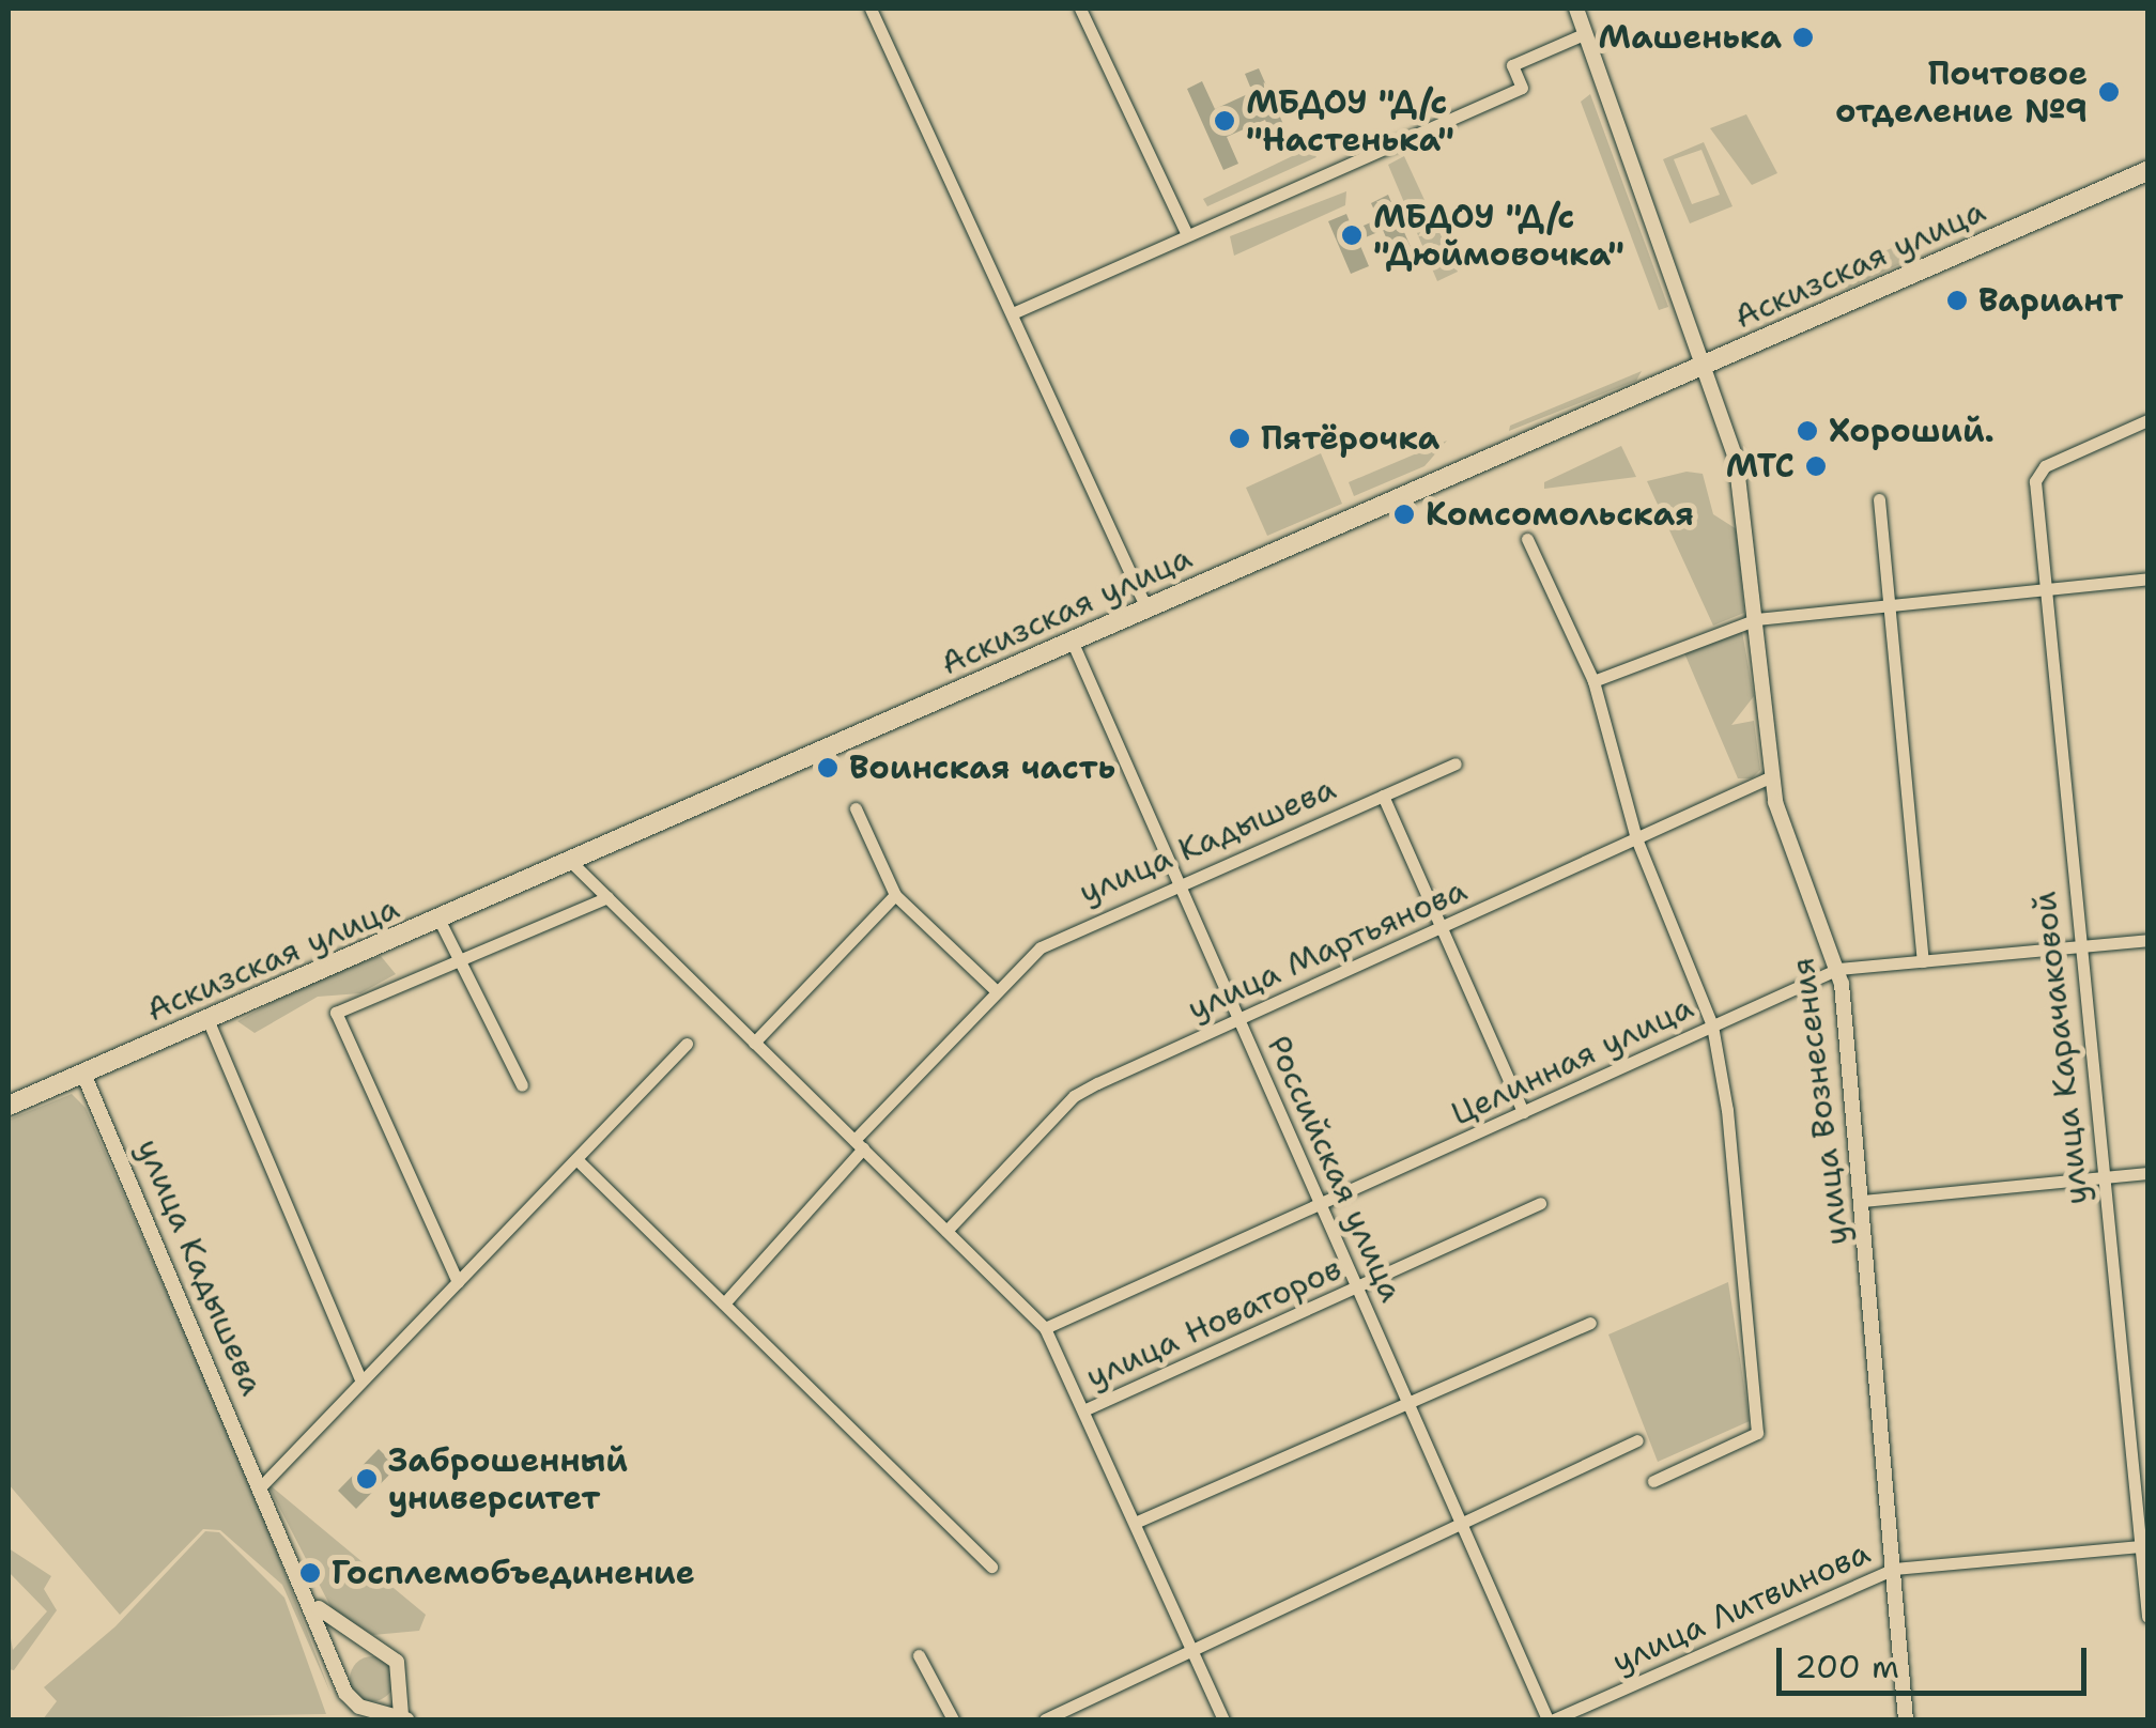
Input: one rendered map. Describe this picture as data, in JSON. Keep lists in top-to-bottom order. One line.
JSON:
{"streets":{"main road":["Аскизская улица"],"street":["улица Кадышева","улица Мартьянова","улица Карачаковой","Целинная улица","улица Вознесения","Российская улица","улица Новаторов","улица Литвинова"]},"crossings":[["Аскизская улица","улица Кадышева"],["Аскизская улица","улица Вознесения"],["Аскизская улица","Российская улица"],["Аскизская улица","улица Новаторов"],["улица Кадышева","Российская улица"],["улица Кадышева","улица Новаторов"],["улица Мартьянова","улица Вознесения"],["улица Мартьянова","Российская улица"],["улица Мартьянова","улица Новаторов"],["улица Карачаковой","Целинная улица"],["улица Карачаковой","улица Литвинова"],["Целинная улица","улица Вознесения"],["Целинная улица","Российская улица"],["Целинная улица","улица Новаторов"],["улица Вознесения","улица Литвинова"],["Российская улица","улица Новаторов"],["Российская улица","улица Литвинова"]],"places":["Машенька","Почтовое отделение №9","МБДОУ \"Д/с \"Настенька\"","МБДОУ \"Д/с \"Дюймовочка\"","Вариант","Хороший.","Пятёрочка","МТС","Комсомольская","Воинская часть","Заброшенный университет","Госплемобъединение"],"scale_bar":"200 m"}
